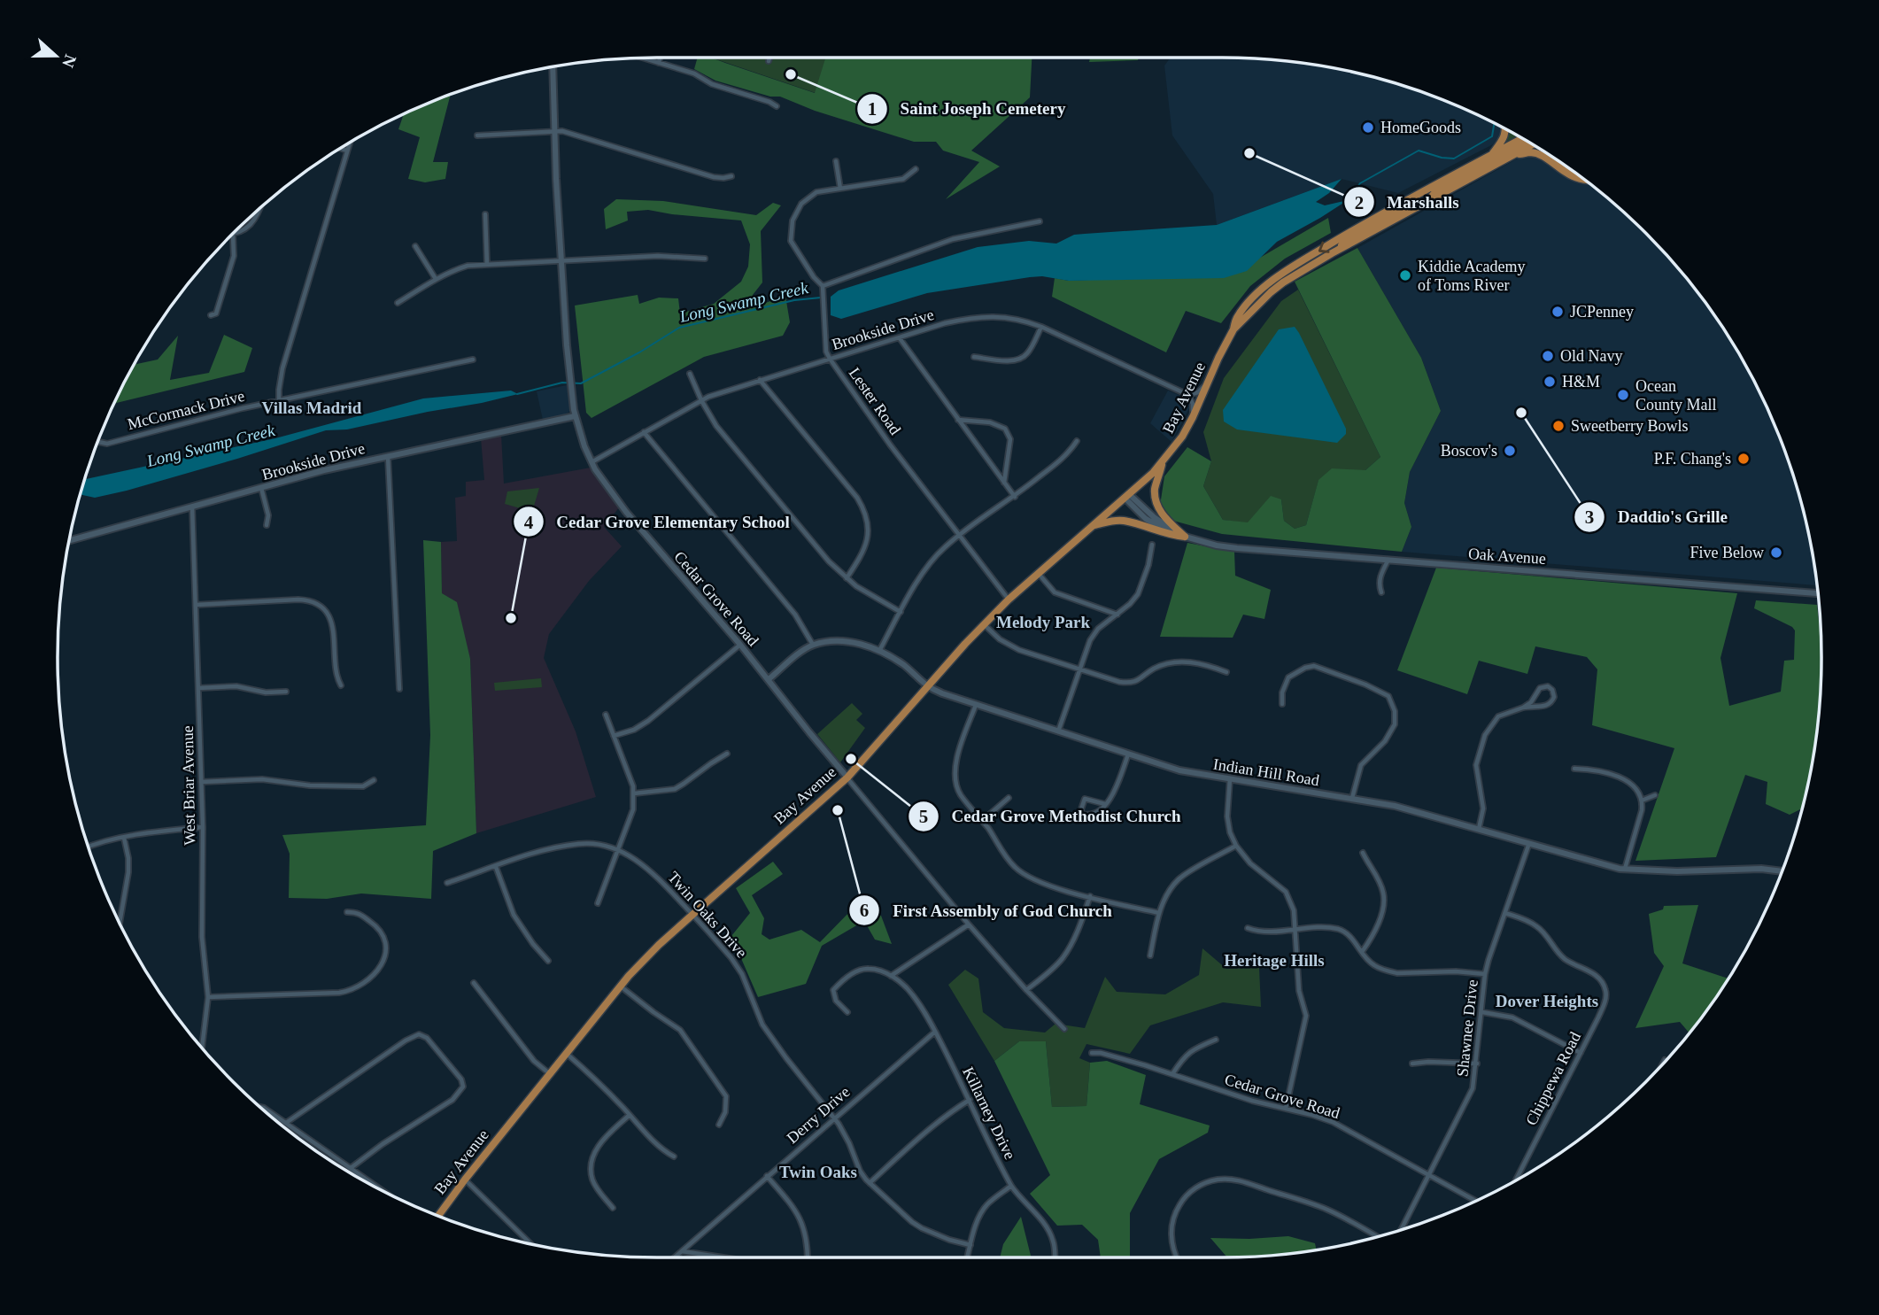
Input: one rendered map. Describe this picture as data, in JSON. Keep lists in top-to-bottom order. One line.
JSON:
{"streets":{"main road":["Bay Avenue"],"street":["Brookside Drive","Lester Road","McCormack Drive","Oak Avenue","Cedar Grove Road","Indian Hill Road","West Briar Avenue","Twin Oaks Drive","Shawnee Drive","Chippewa Road","Killarney Drive","Derry Drive"]},"crossings":[["Brookside Drive","Lester Road"],["Brookside Drive","Cedar Grove Road"],["Brookside Drive","West Briar Avenue"],["Bay Avenue","Lester Road"],["Bay Avenue","Oak Avenue"],["Bay Avenue","Cedar Grove Road"],["Bay Avenue","Indian Hill Road"],["Bay Avenue","Twin Oaks Drive"],["Cedar Grove Road","Indian Hill Road"],["Cedar Grove Road","Shawnee Drive"],["Indian Hill Road","Shawnee Drive"],["Twin Oaks Drive","Derry Drive"],["Shawnee Drive","Chippewa Road"],["Killarney Drive","Derry Drive"]],"districts":["Villas Madrid","Melody Park","Heritage Hills","Dover Heights","Twin Oaks"],"water":["Long Swamp Creek"],"places":["Saint Joseph Cemetery","HomeGoods","Marshalls","Kiddie Academy of Toms River","JCPenney","Old Navy","H&M","Ocean County Mall","Daddio's Grille","Sweetberry Bowls","Boscov's","P.F. Chang's","Five Below","Cedar Grove Elementary School","Cedar Grove Methodist Church","First Assembly of God Church"],"north":"right"}
